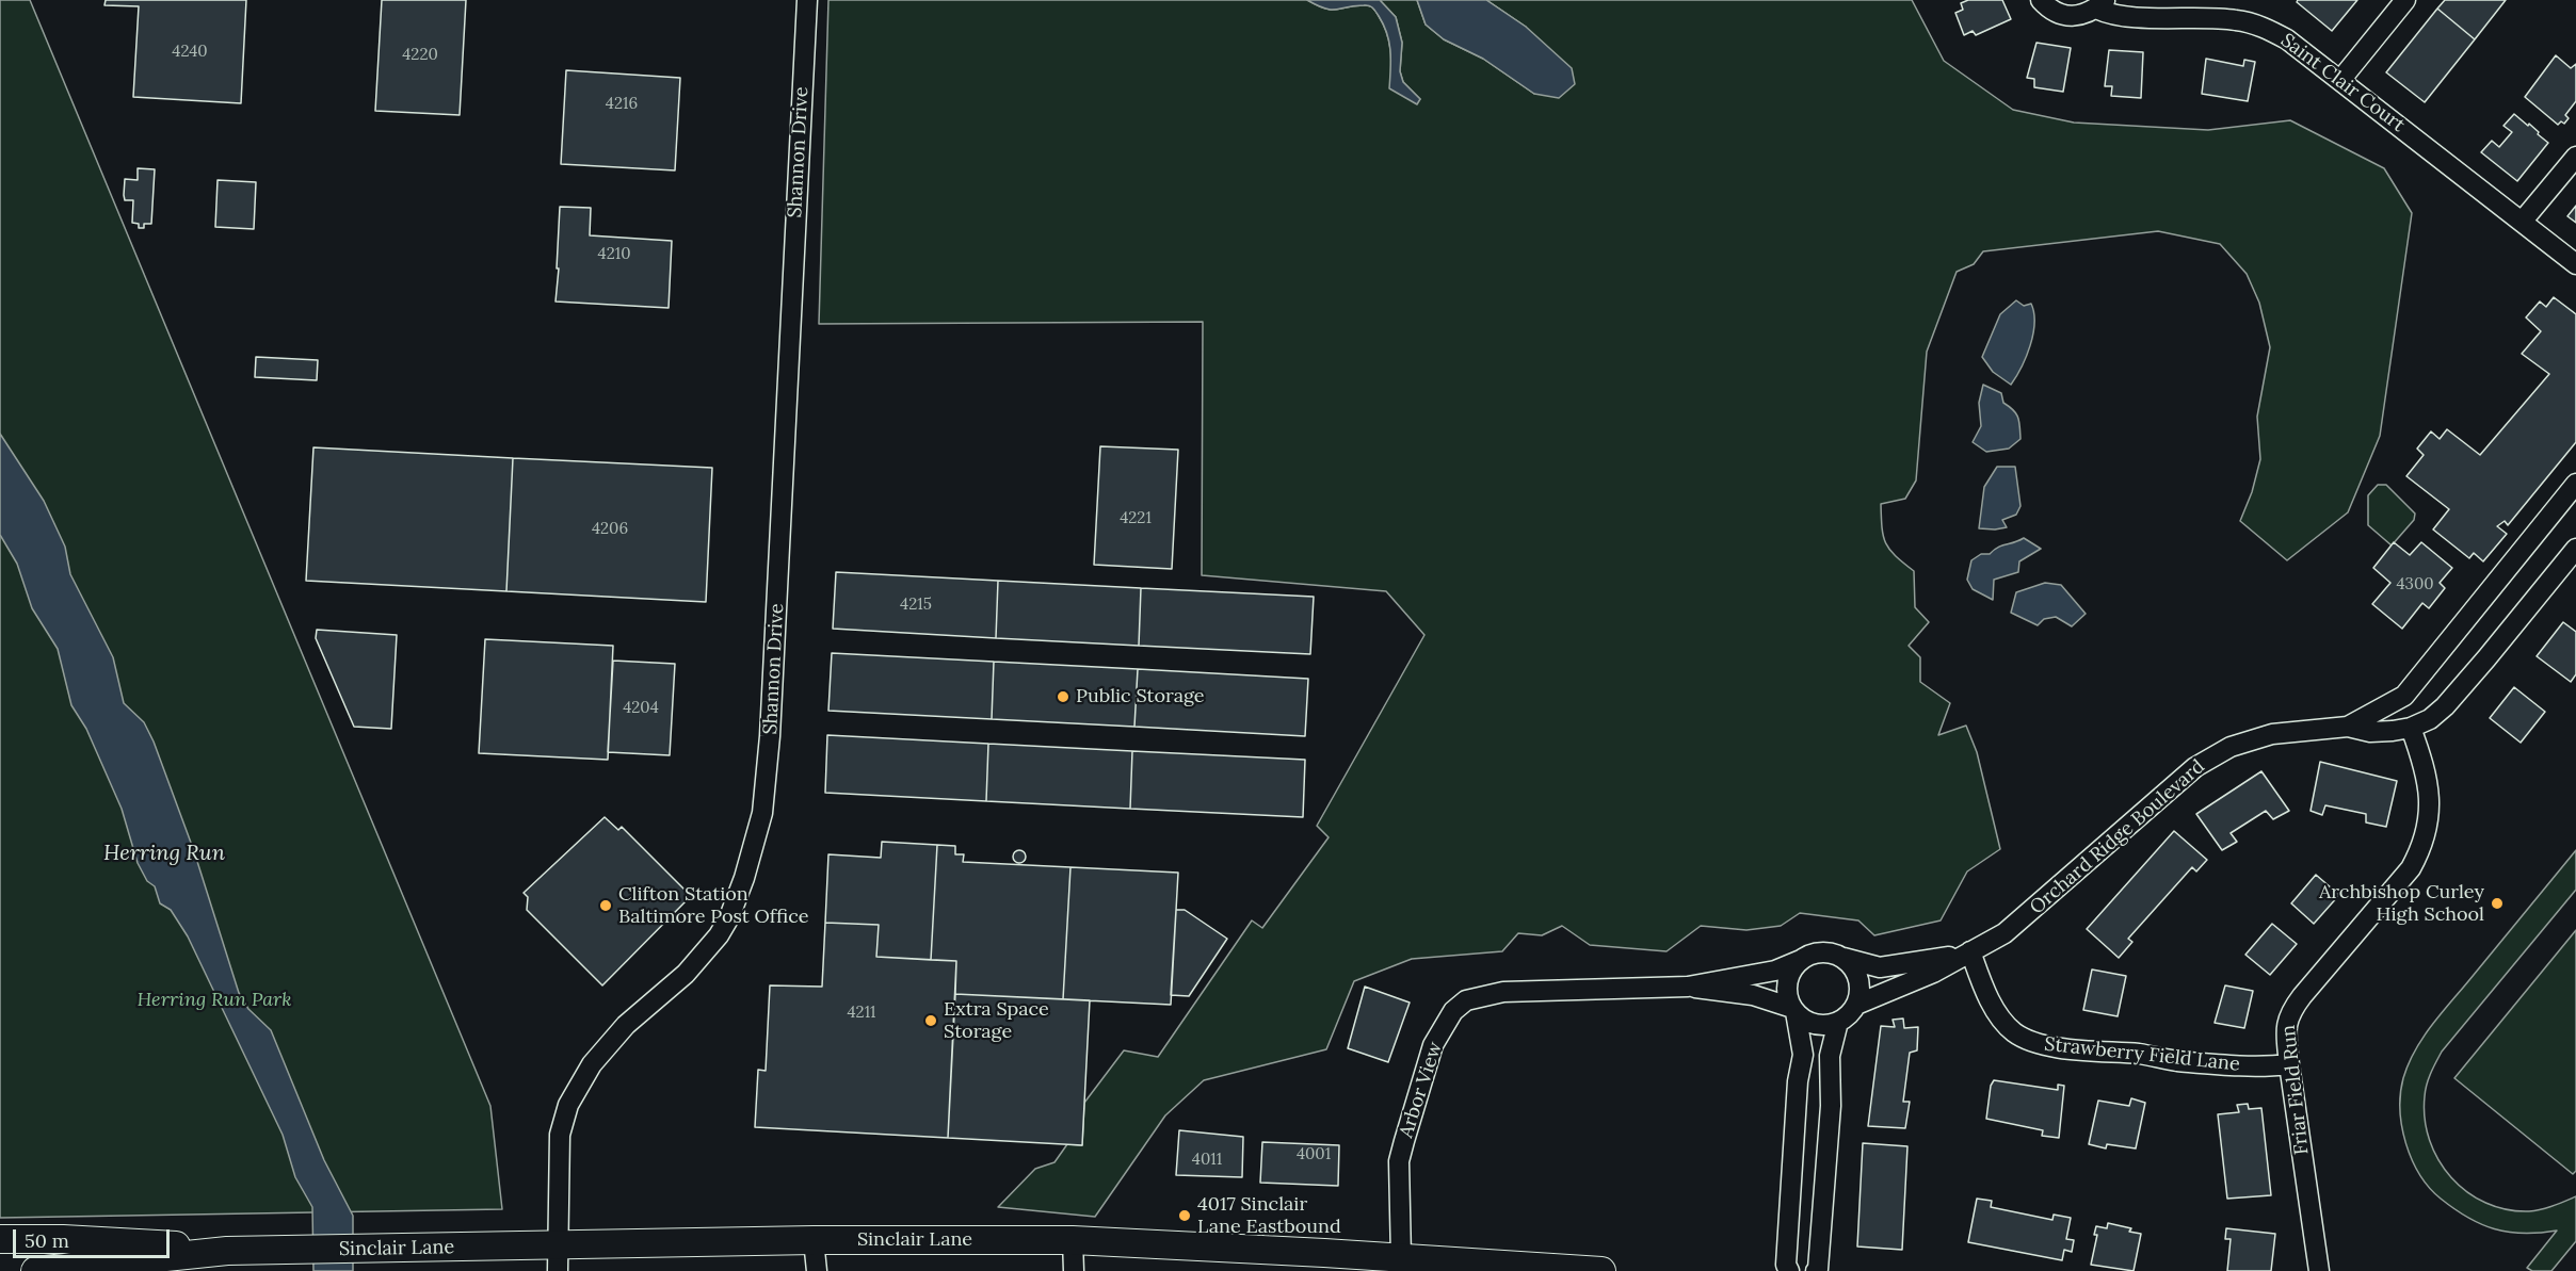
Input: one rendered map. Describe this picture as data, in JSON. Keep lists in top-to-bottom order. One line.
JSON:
{"streets":{"main road":["Sinclair Lane"],"street":["Saint Clair Court","Shannon Drive","Orchard Ridge Boulevard","Strawberry Field Lane","Arbor View","Friar Field Run"]},"crossings":[["Shannon Drive","Sinclair Lane"],["Orchard Ridge Boulevard","Strawberry Field Lane"],["Orchard Ridge Boulevard","Arbor View"],["Orchard Ridge Boulevard","Friar Field Run"],["Strawberry Field Lane","Friar Field Run"],["Arbor View","Sinclair Lane"]],"water":["Herring Run"],"parks":["Herring Run Park"],"places":["Public Storage","Archbishop Curley High School","Clifton Station Baltimore Post Office","Extra Space Storage","4017 Sinclair Lane Eastbound"],"house_numbers":["4240","4220","4216","4210","4221","4206","4300","4215","4204","4211","4001","4011"],"scale_bar":"50 m"}
